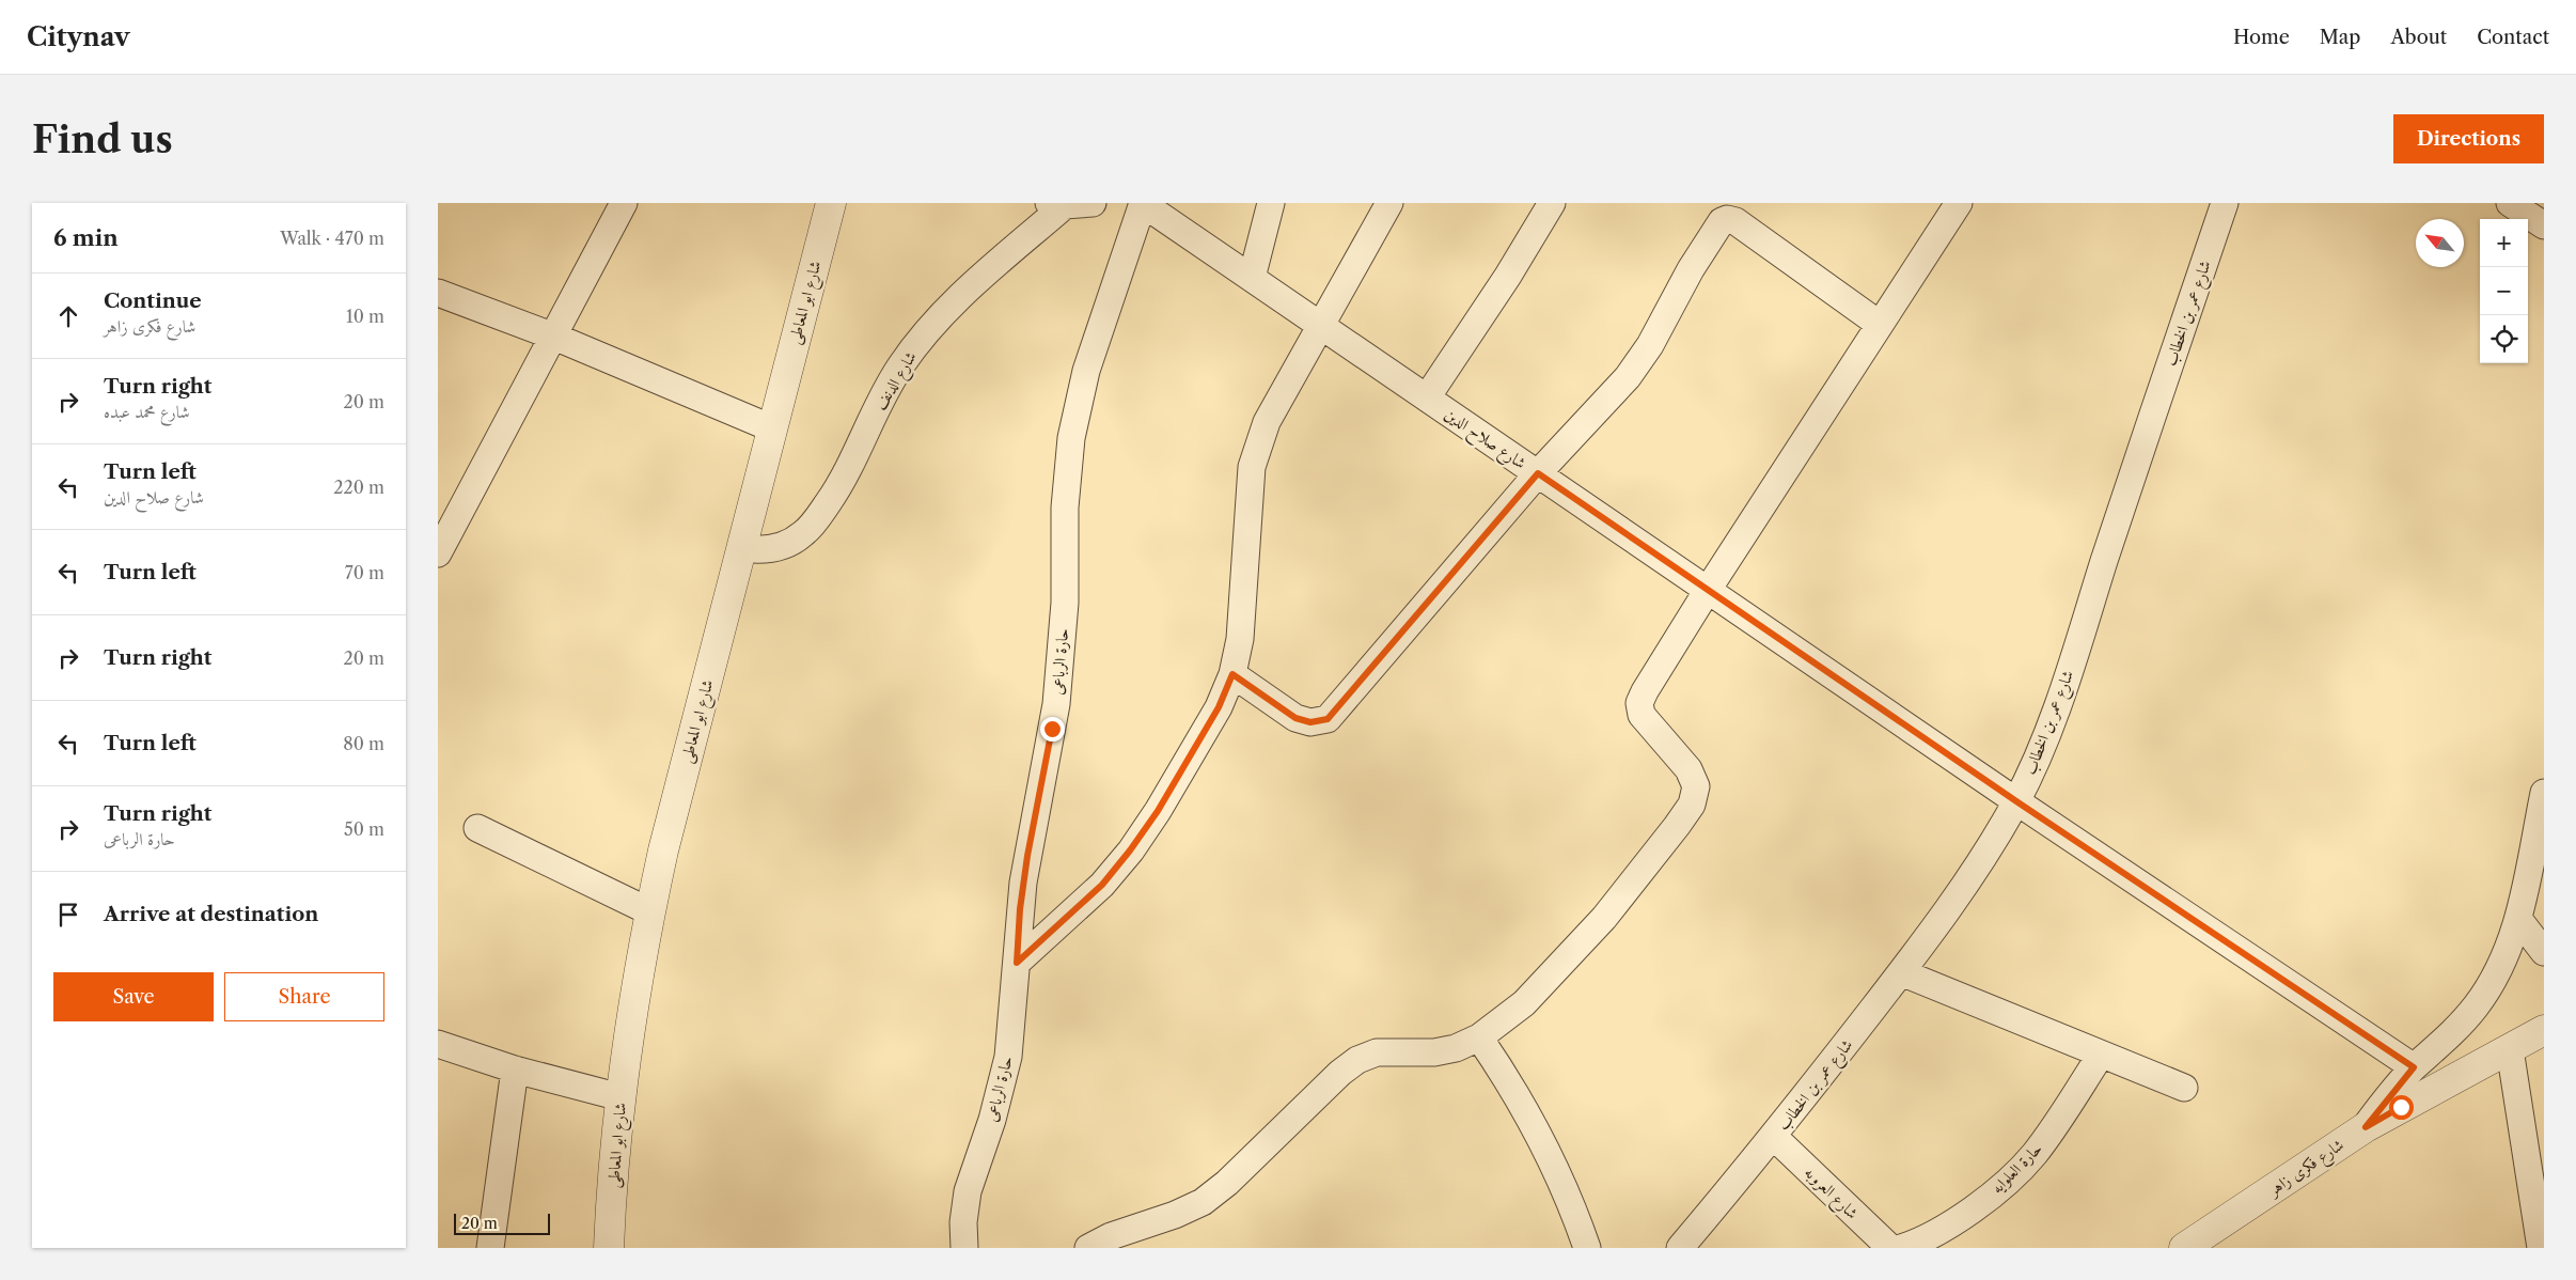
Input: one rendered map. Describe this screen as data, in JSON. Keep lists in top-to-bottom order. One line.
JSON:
{"streets":{"street":["شارع ابو المعاطى","شارع عمر بن الخطاب","شارع الدنف","شارع صلاح الدين","حارة الرباعى","شارع فكرى زاهر","حارة العلوايه","شارع العروبه"]},"crossings":[["شارع ابو المعاطى","شارع الدنف"],["شارع عمر بن الخطاب","شارع صلاح الدين"],["شارع عمر بن الخطاب","شارع العروبه"],["شارع صلاح الدين","حارة الرباعى"]],"scale_bar":"20 m","north":"top left","page":{"header":"Citynav","nav":["Home","Map","About","Contact"],"buttons":["Directions",["Save","Share"]],"title":"Find us","heading":["6 min","Walk · 470 m"],"map_buttons":["+","−"],"list":[["Continue","شارع فكرى زاهر","10 m"],["Turn right","شارع محمد عبده","20 m"],["Turn left","شارع صلاح الدين","220 m"],["Turn left","70 m"],["Turn right","20 m"],["Turn left","80 m"],["Turn right","حارة الرباعى","50 m"],"Arrive at destination"],"scale":"20 m"}}
